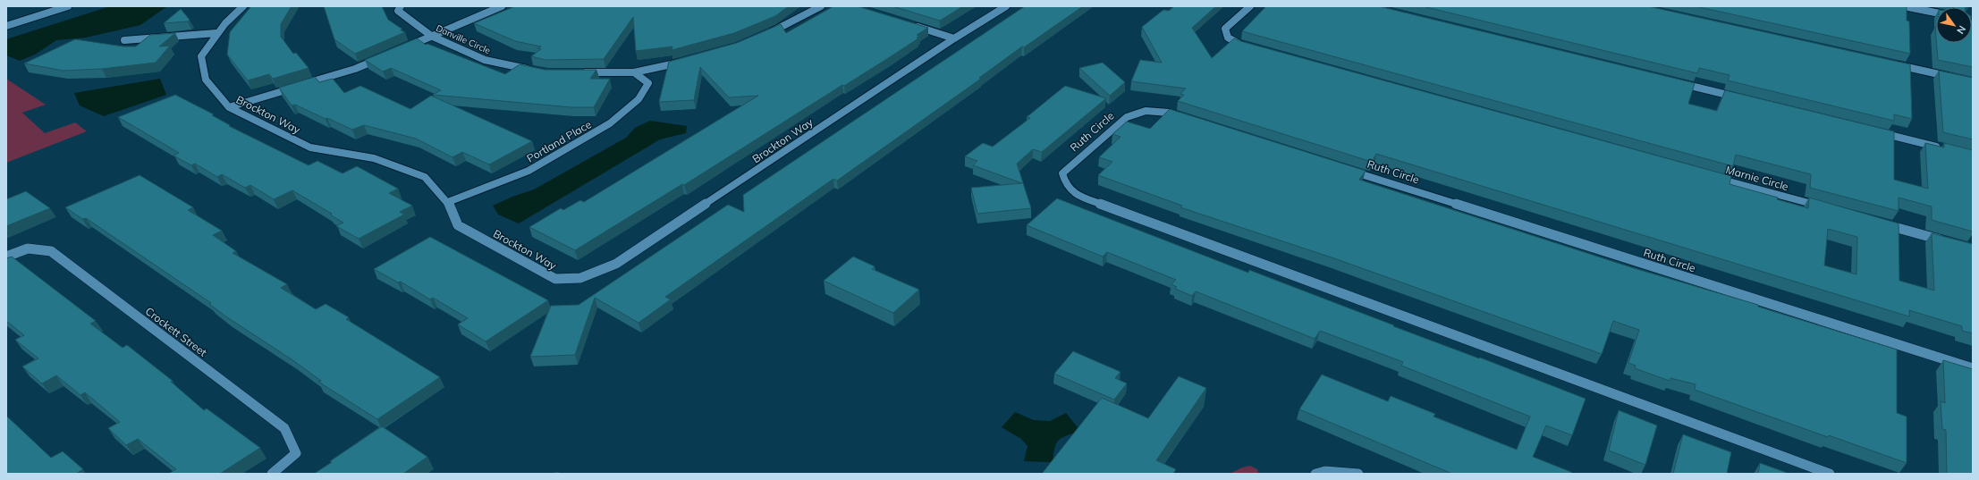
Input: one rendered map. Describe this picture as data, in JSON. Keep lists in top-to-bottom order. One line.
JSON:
{"streets":{"street":["Danville Circle","Brockton Way","Ruth Circle","Portland Place","Marnie Circle","Crockett Street"]},"crossings":[["Brockton Way","Portland Place"]],"north":"bottom right"}
